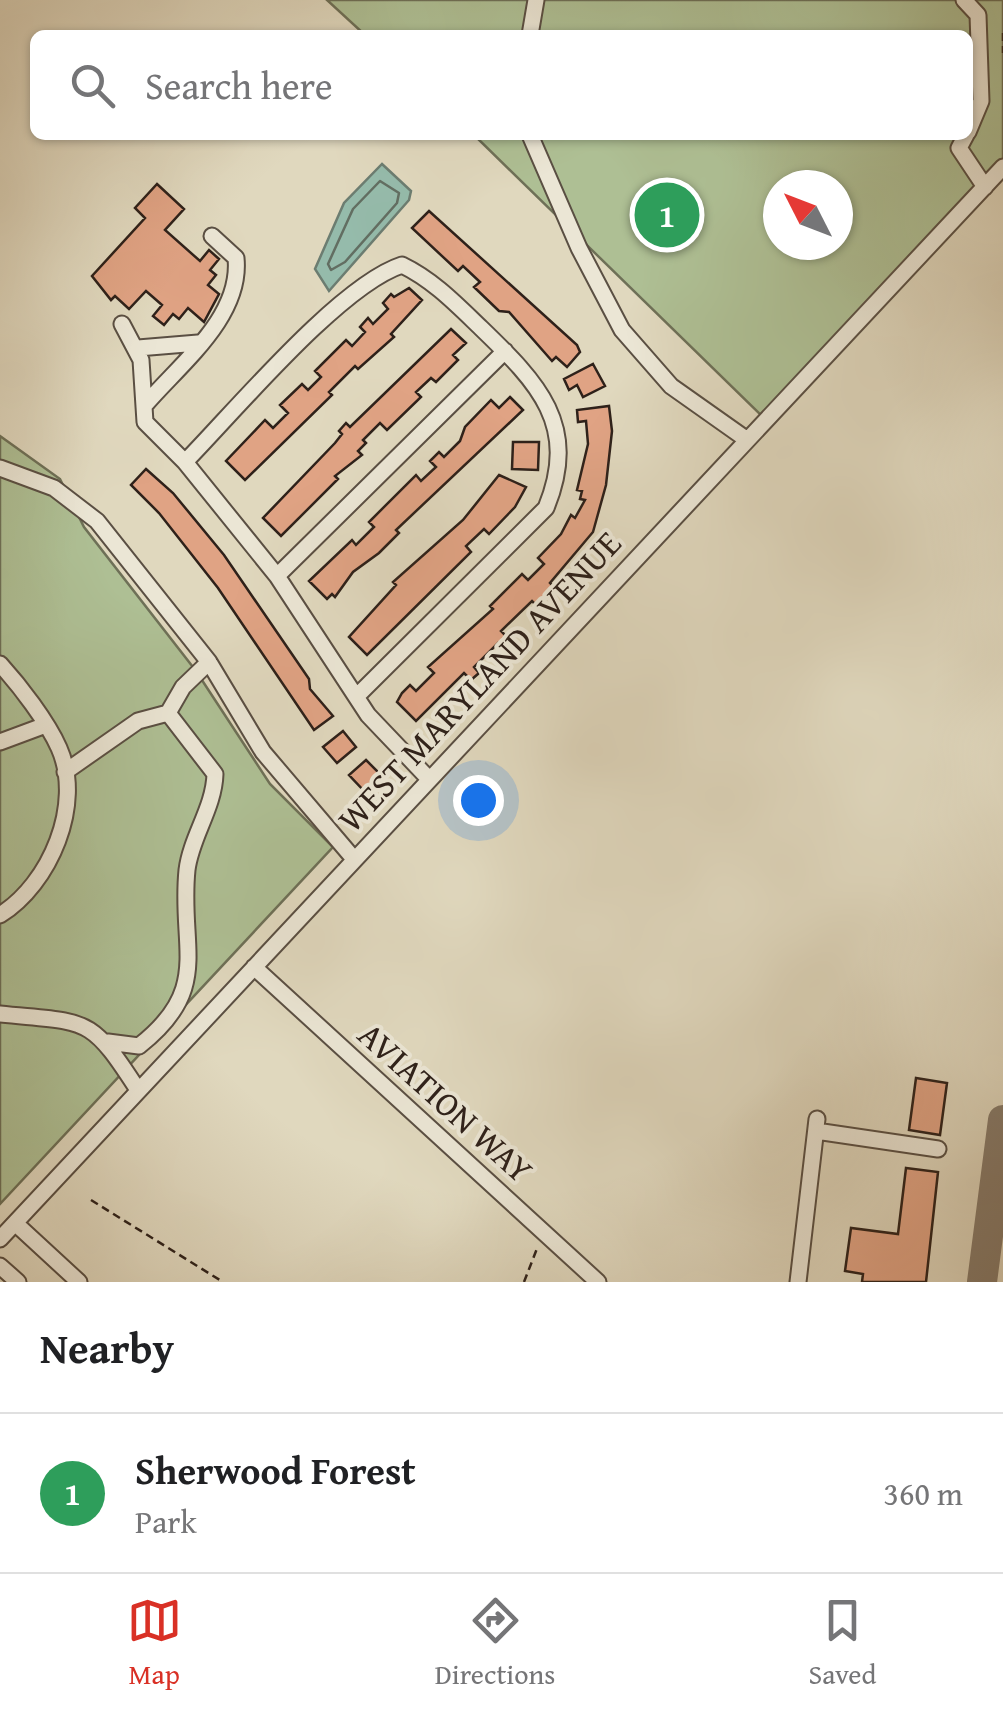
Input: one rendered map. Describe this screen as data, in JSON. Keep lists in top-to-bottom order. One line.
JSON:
{"streets":{"street":["WEST MARYLAND AVENUE","AVIATION WAY"]},"crossings":[["WEST MARYLAND AVENUE","AVIATION WAY"]],"north":"top left","page":{"search":"Search here","pins":"1","heading":"Nearby","list":[{"mark":"1","name":"Sherwood Forest","note":"Park","value":"360 m"}],"nav":["Map","Directions","Saved"]}}
